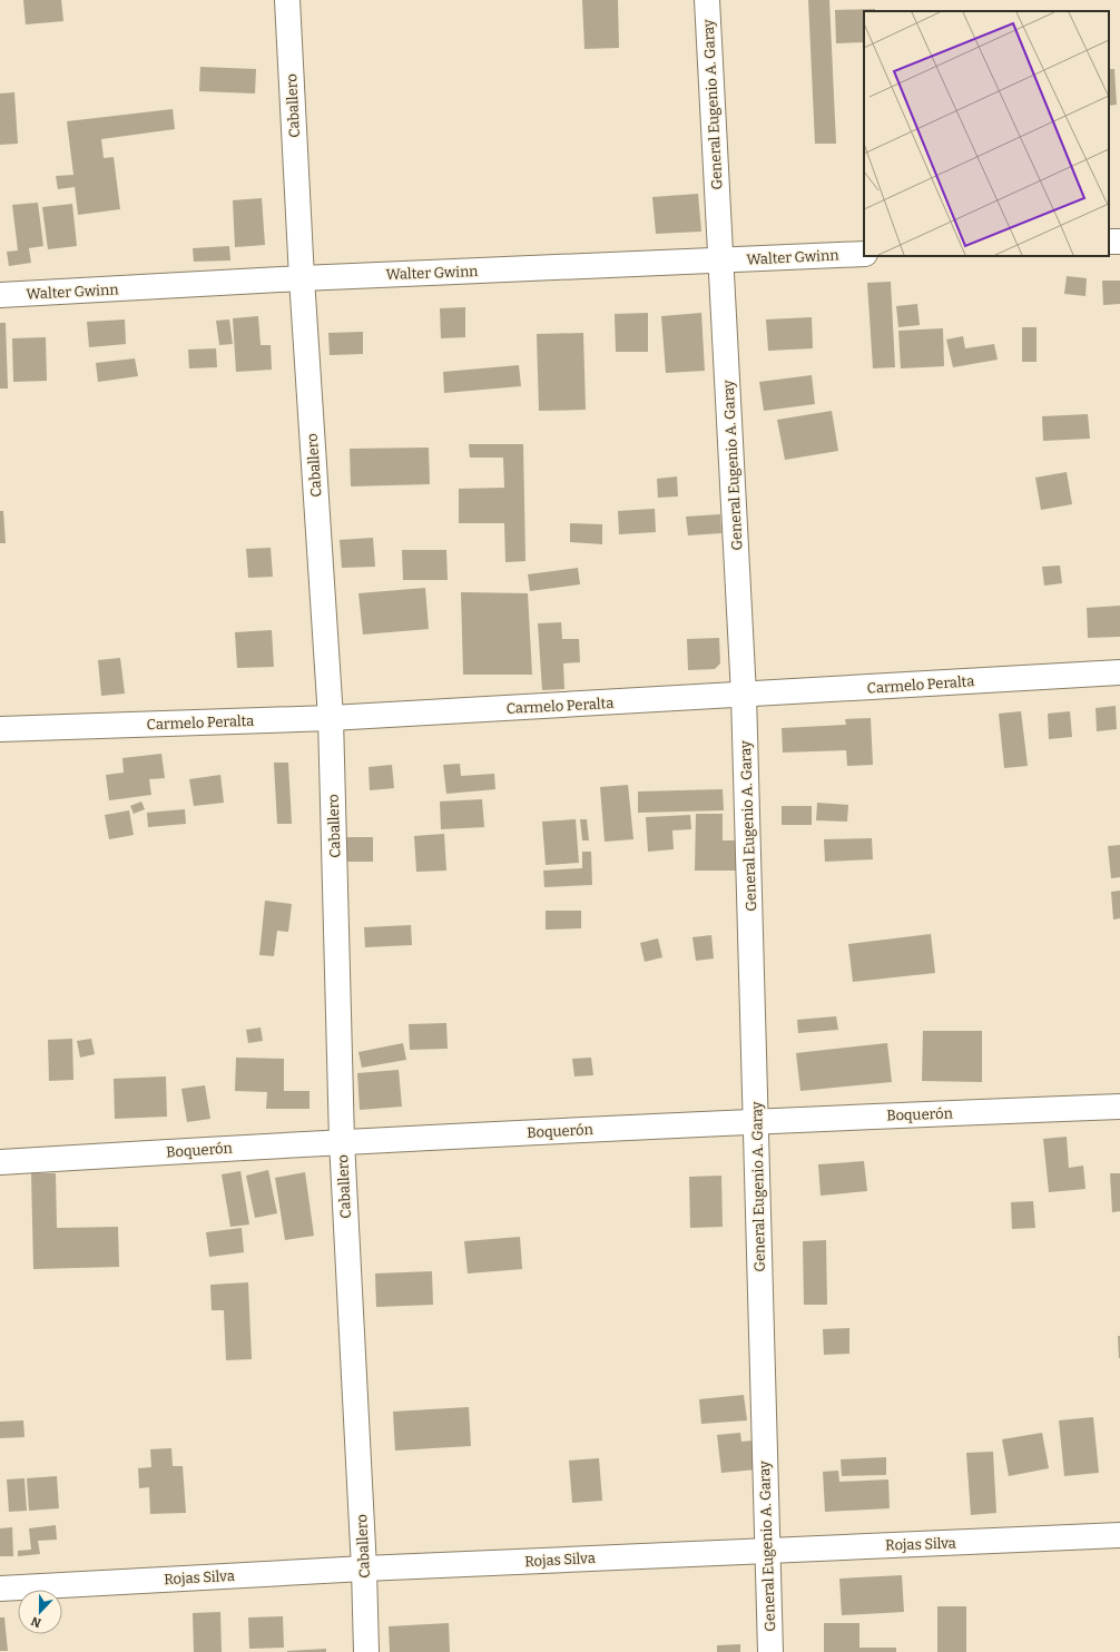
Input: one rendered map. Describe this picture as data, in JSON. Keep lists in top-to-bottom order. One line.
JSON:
{"streets":{"street":["General Eugenio A. Garay","Caballero","Walter Gwinn","Carmelo Peralta","Boquerón","Rojas Silva"]},"crossings":[["General Eugenio A. Garay","Walter Gwinn"],["General Eugenio A. Garay","Carmelo Peralta"],["General Eugenio A. Garay","Boquerón"],["General Eugenio A. Garay","Rojas Silva"],["Caballero","Walter Gwinn"],["Caballero","Carmelo Peralta"],["Caballero","Boquerón"],["Caballero","Rojas Silva"]],"north":"bottom"}
